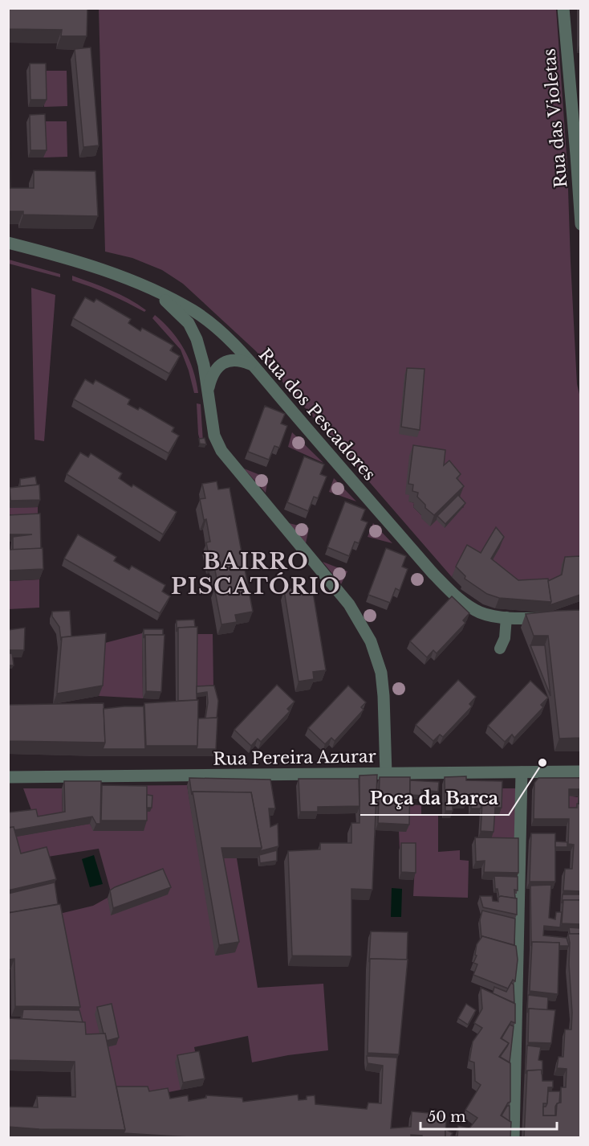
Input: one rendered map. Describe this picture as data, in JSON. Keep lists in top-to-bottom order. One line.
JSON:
{"streets":{"street":["Rua das Violetas","Rua dos Pescadores","Rua Pereira Azurar"]},"districts":["BAIRRO PISCATÓRIO"],"places":["Poça da Barca"],"scale_bar":"50 m"}
